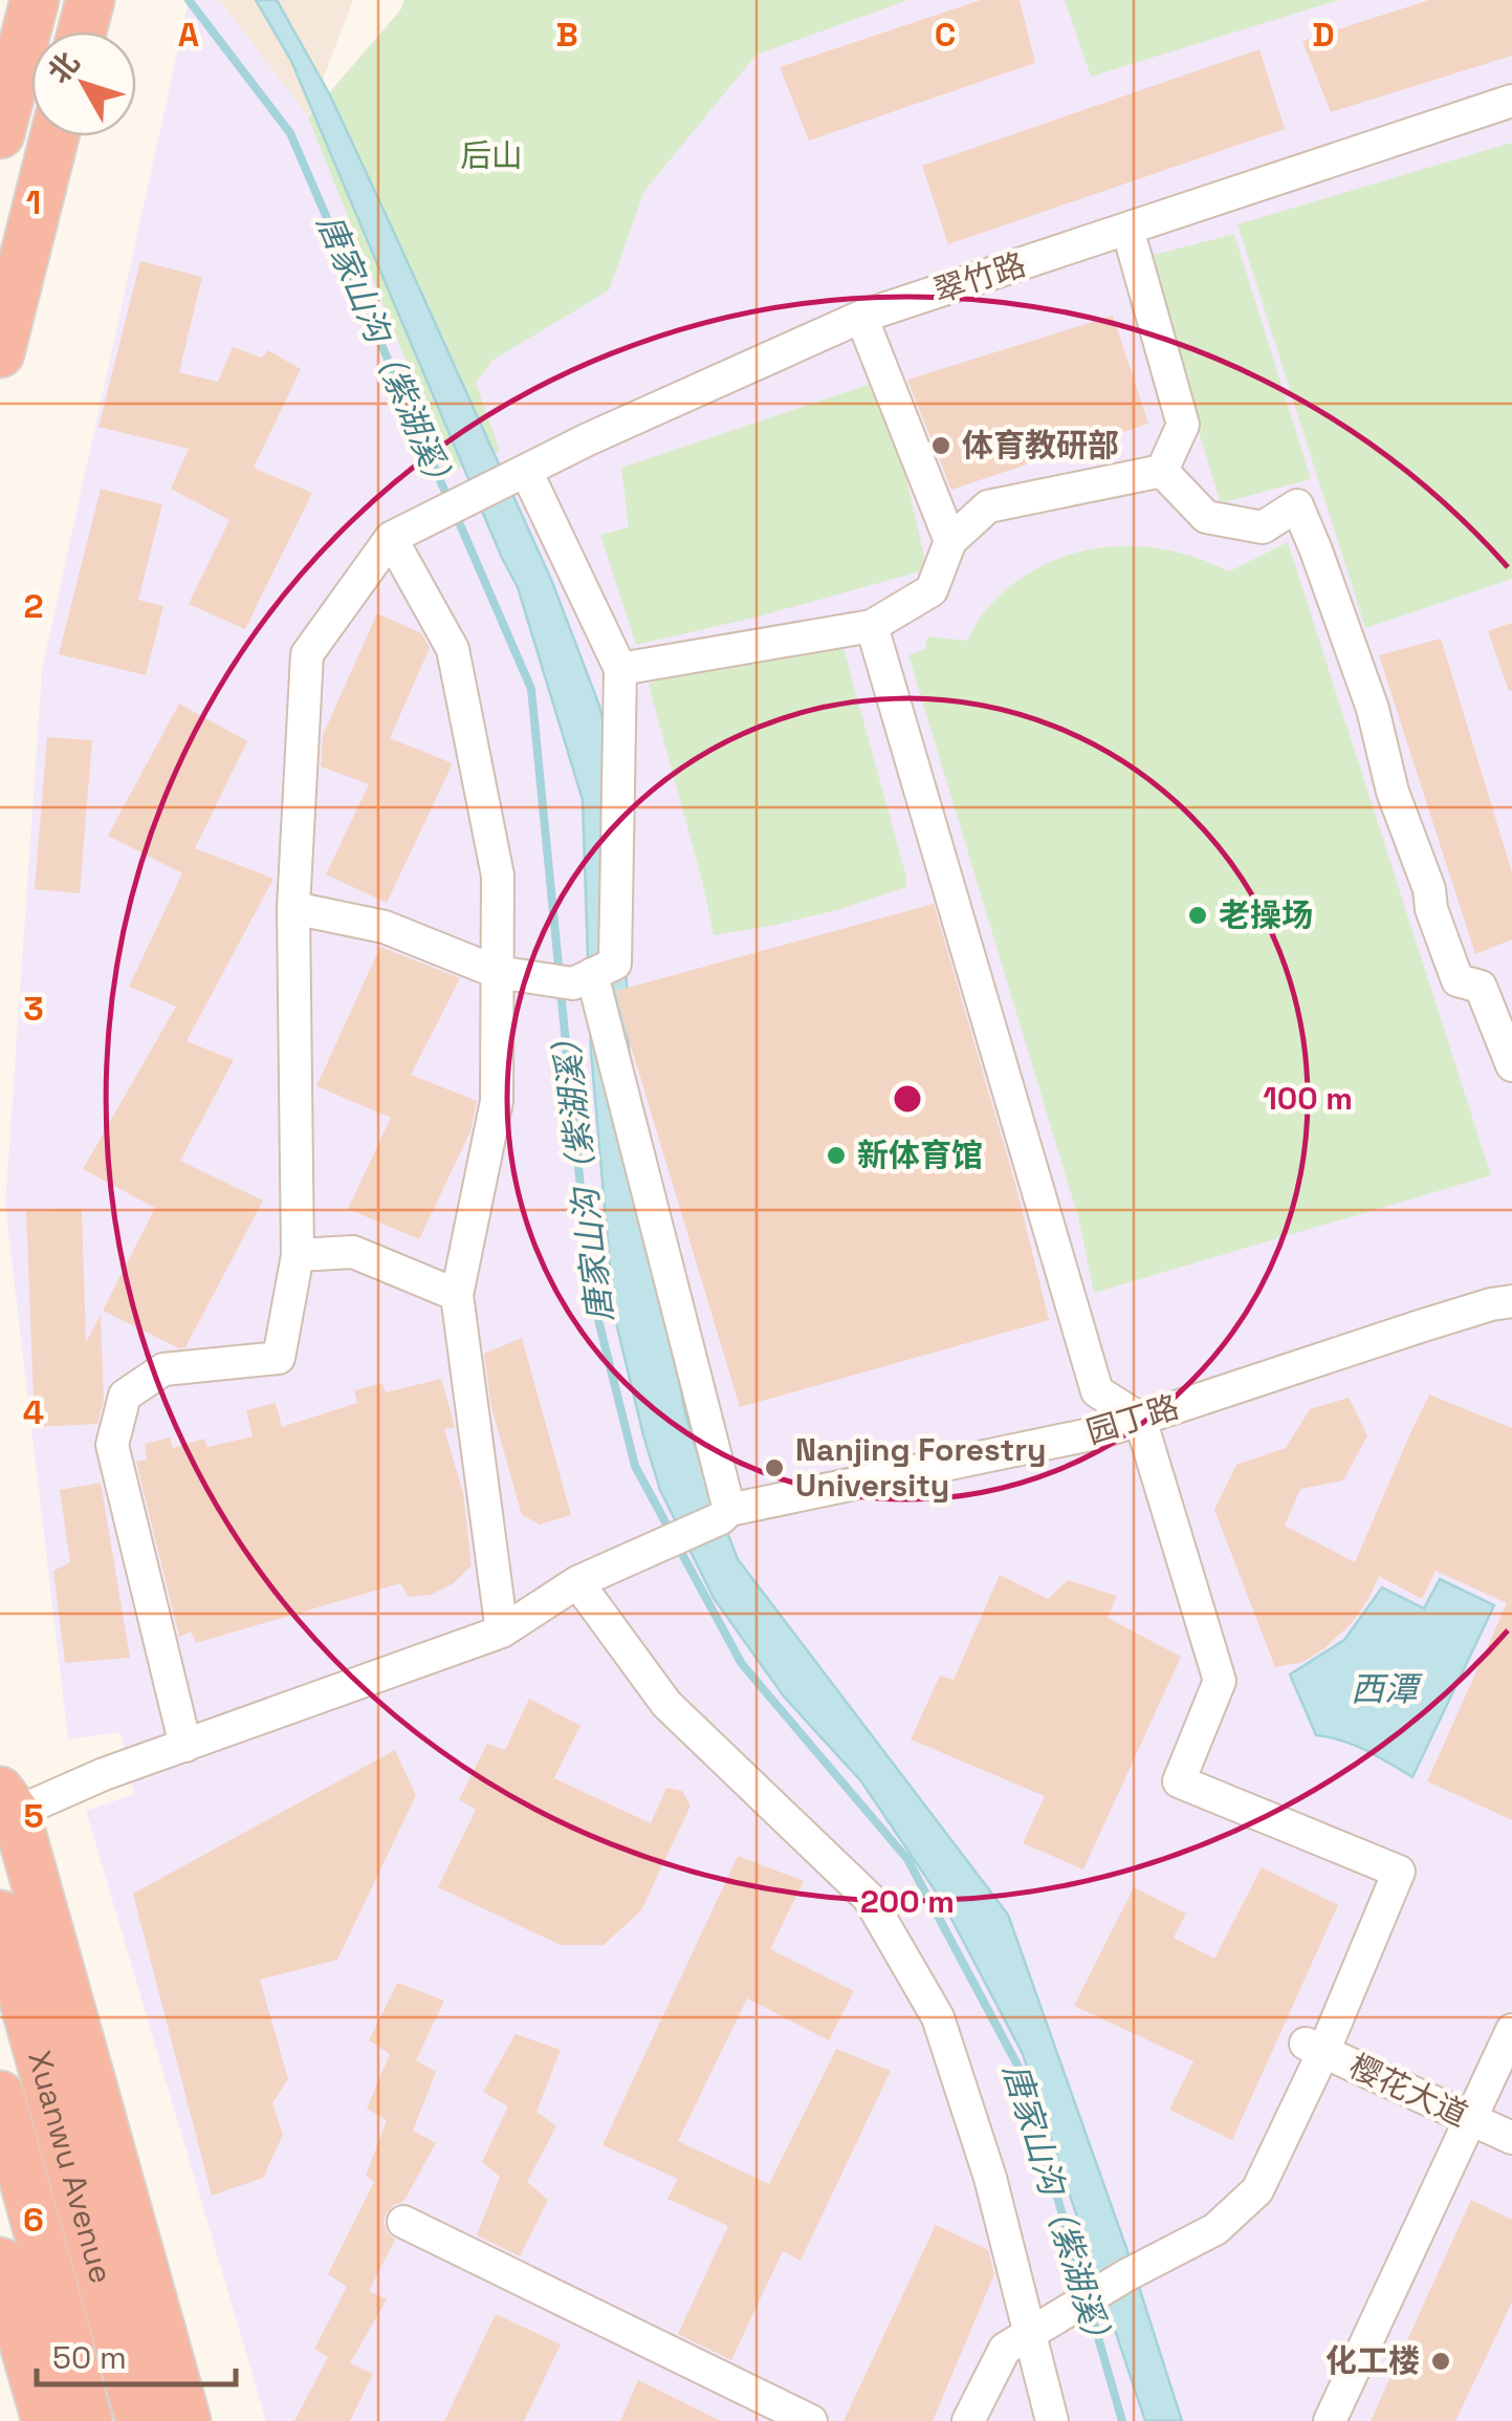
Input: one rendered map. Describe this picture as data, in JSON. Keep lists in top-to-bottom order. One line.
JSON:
{"streets":{"highway":["Xuanwu Avenue"],"lane":["翠竹路","园丁路","樱花大道"]},"water":["唐家山沟（紫湖溪）","西潭"],"parks":["后山"],"places":["体育教研部","老操场","新体育馆","Nanjing Forestry University","化工楼"],"scale_bar":"50 m","north":"top left","grid":{"columns":["A","B","C","D"],"rows":["1","2","3","4","5","6"]},"rings":["100 m","200 m"]}
